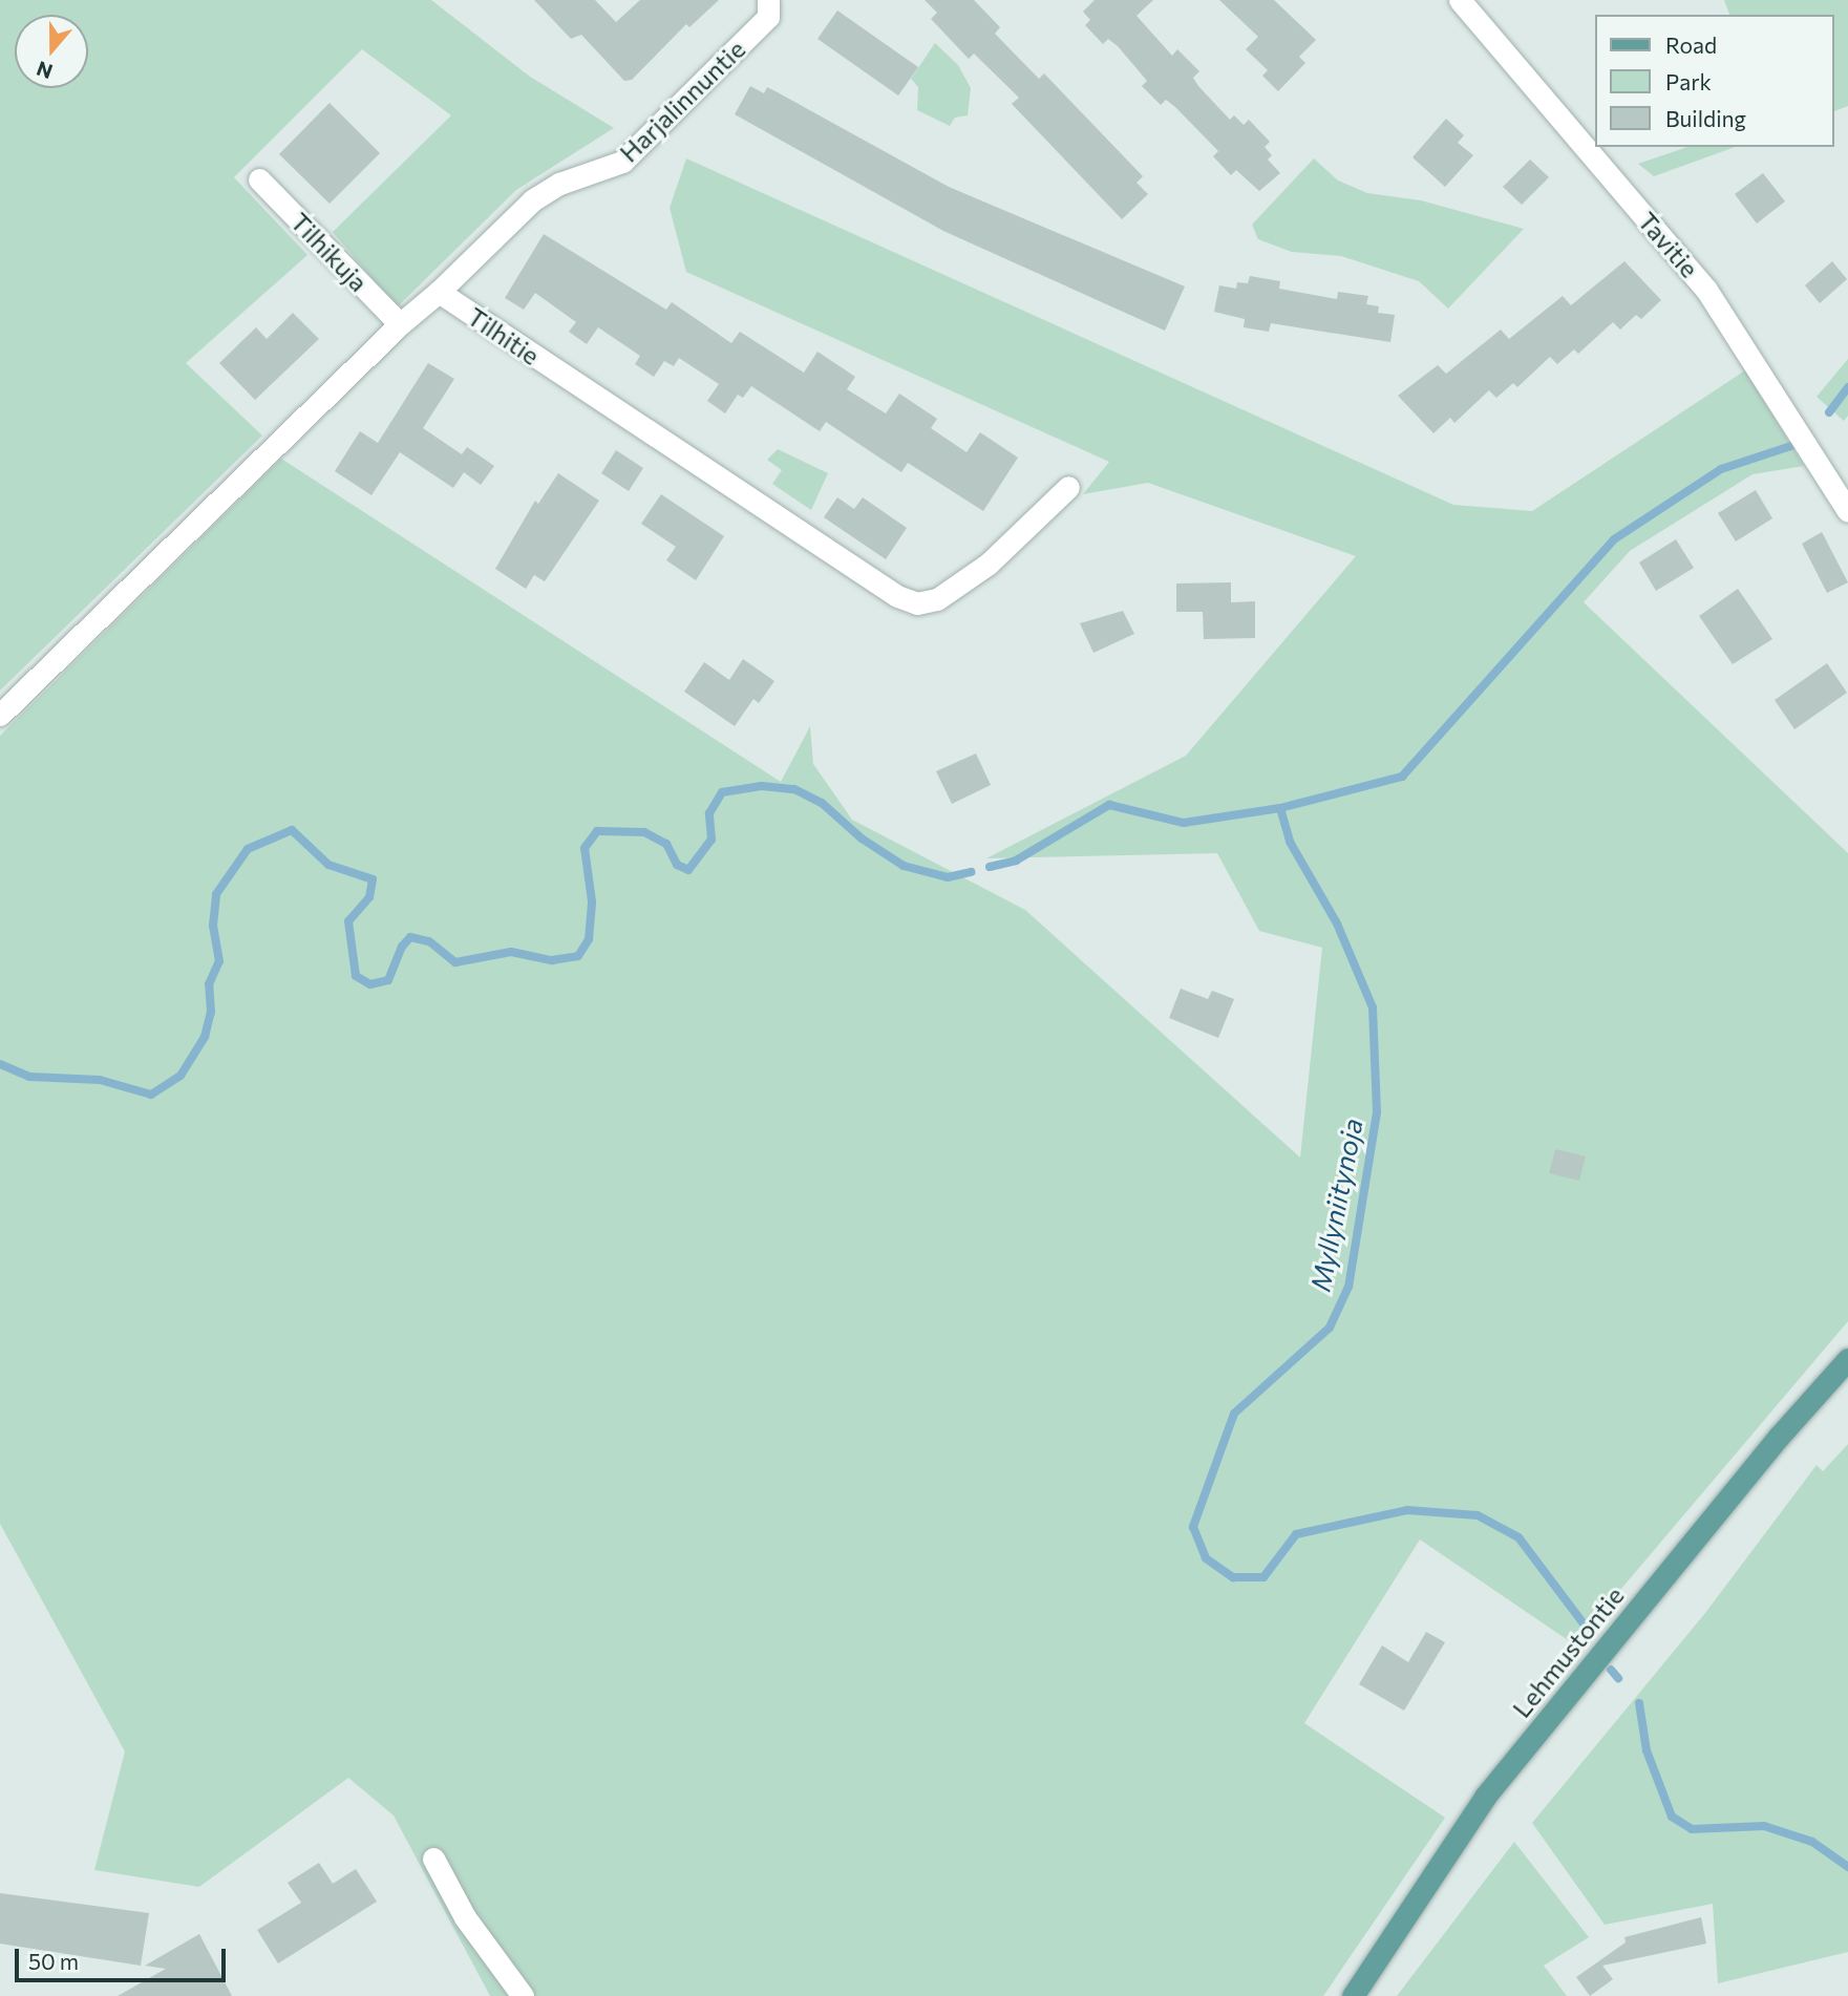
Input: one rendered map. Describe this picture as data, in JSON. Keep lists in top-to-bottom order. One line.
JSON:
{"streets":{"main road":["Lehmustontie"],"street":["Harjalinnuntie","Tavitie","Tilhikuja","Tilhitie"]},"crossings":[["Harjalinnuntie","Tilhitie"],["Tilhikuja","Tilhitie"]],"water":["Myllyniitynoja"],"legend":["Road","Park","Building"],"scale_bar":"50 m","north":"bottom"}
